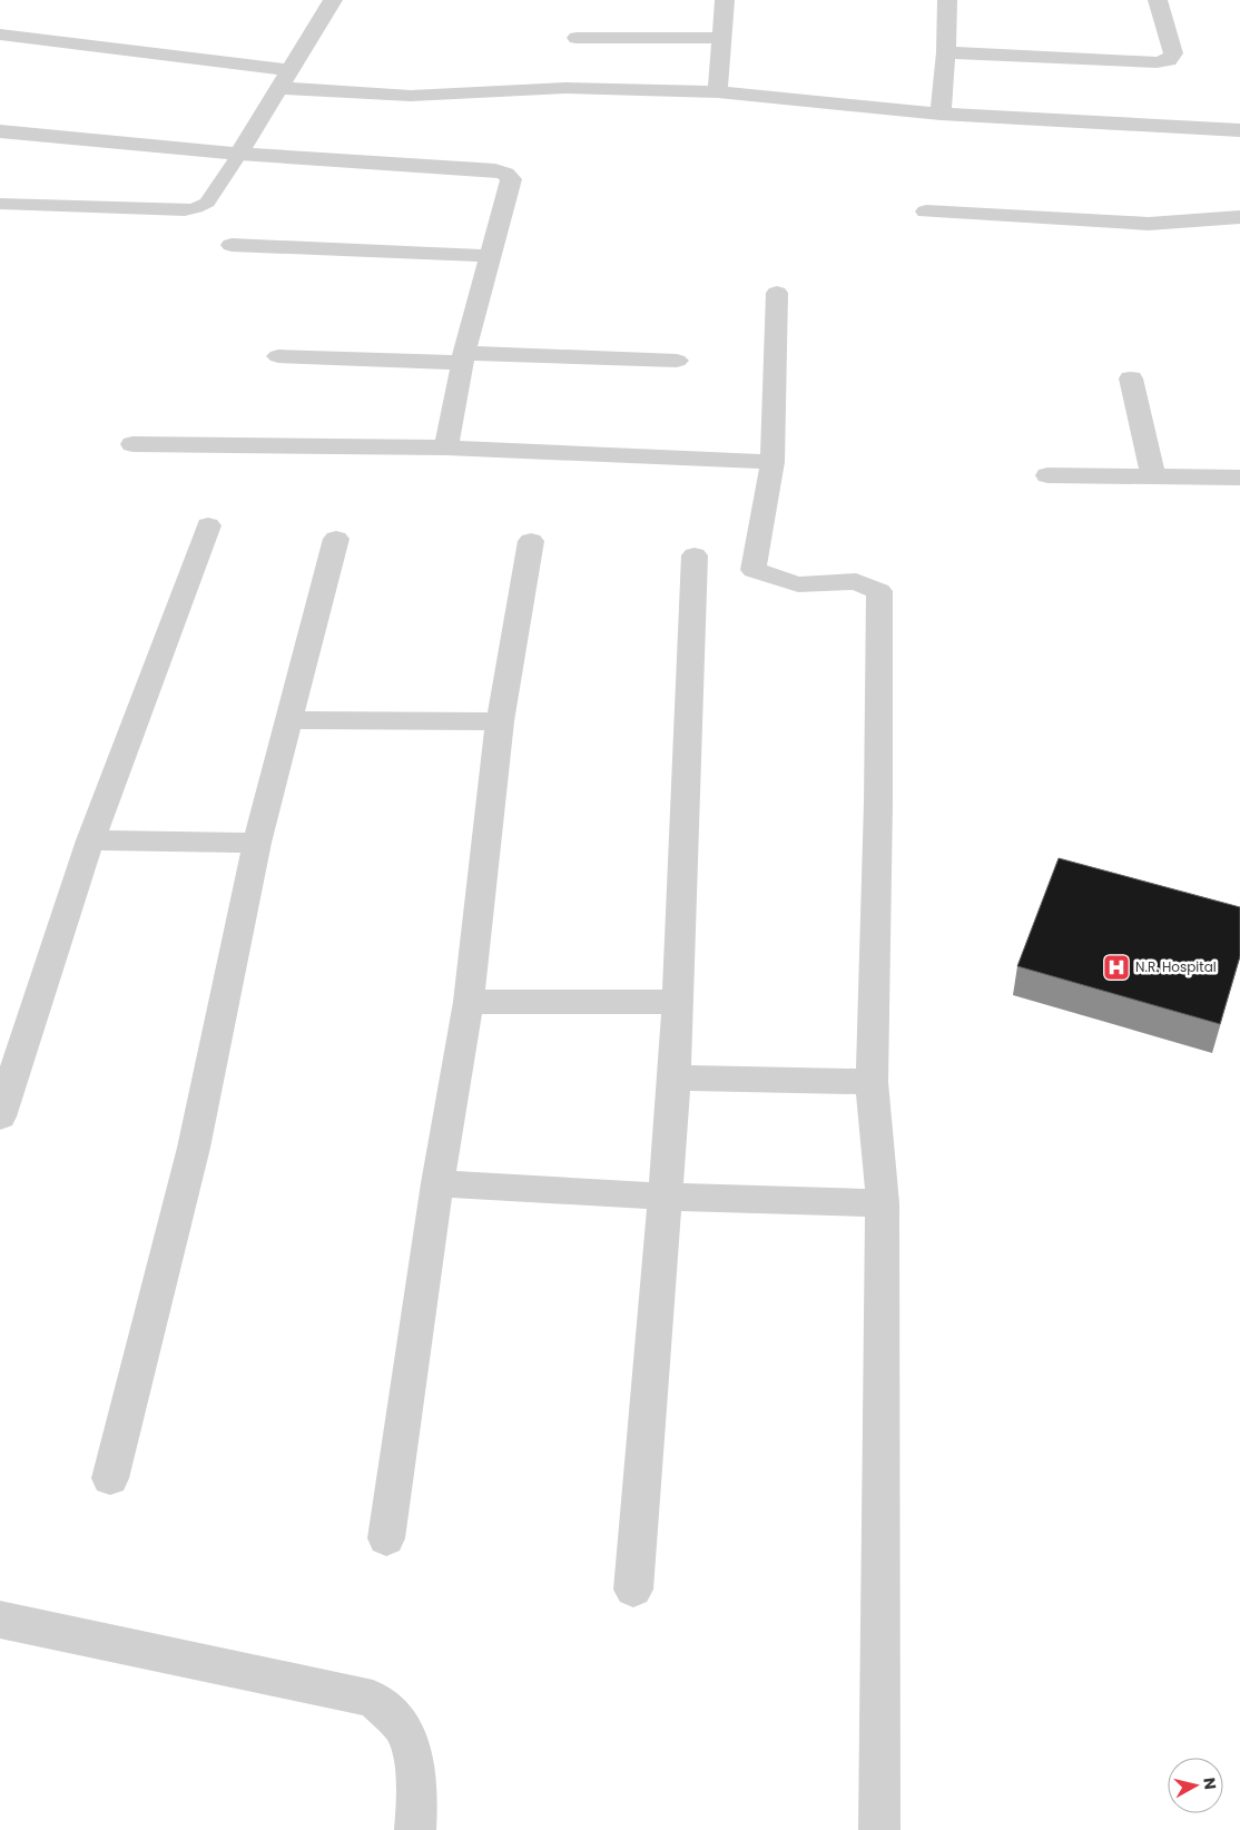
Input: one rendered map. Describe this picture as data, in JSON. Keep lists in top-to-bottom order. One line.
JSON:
{"places":{"hospital":["N.R. Hospital"]},"north":"right"}
